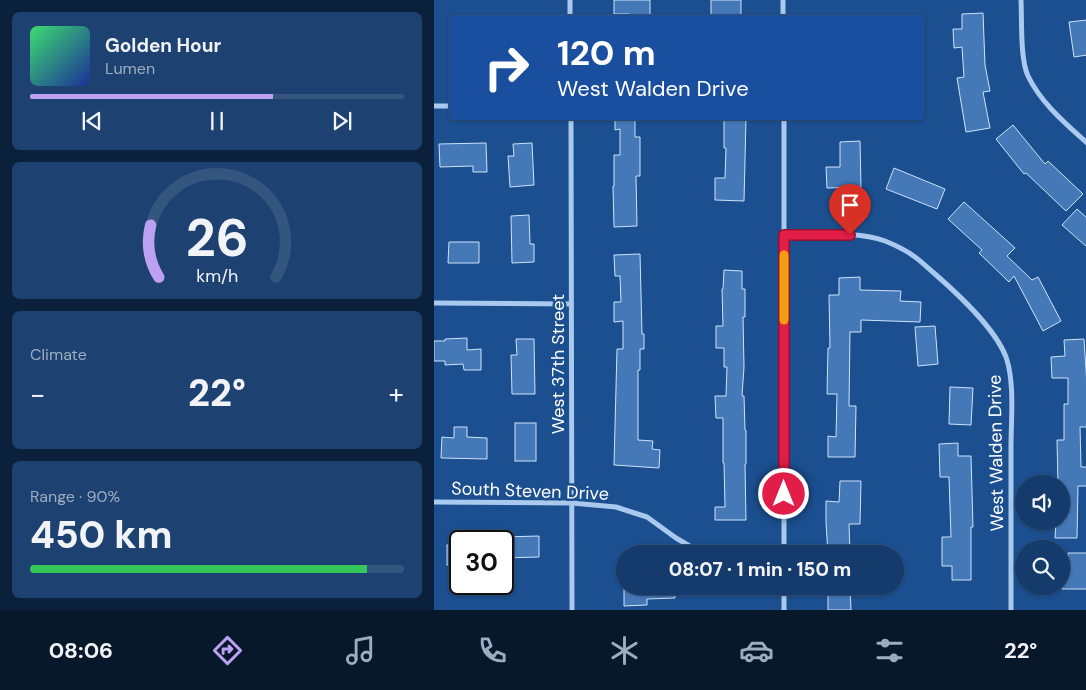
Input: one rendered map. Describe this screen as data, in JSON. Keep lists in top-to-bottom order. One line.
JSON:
{"streets":{"street":["West 37th Street","West Walden Drive","South Steven Drive"]},"crossings":[["West 37th Street","South Steven Drive"]],"page":{"turn":["120 m","West Walden Drive"],"song":["Golden Hour","Lumen"],"tile":["Climate",["Range · 90%","450 km"]],"heat":["−","22°","+"],"limit":"30","trip":"08:07 · 1 min · 150 m","tabs":["08:06","22°"],"gauge":["26","km/h"]}}
